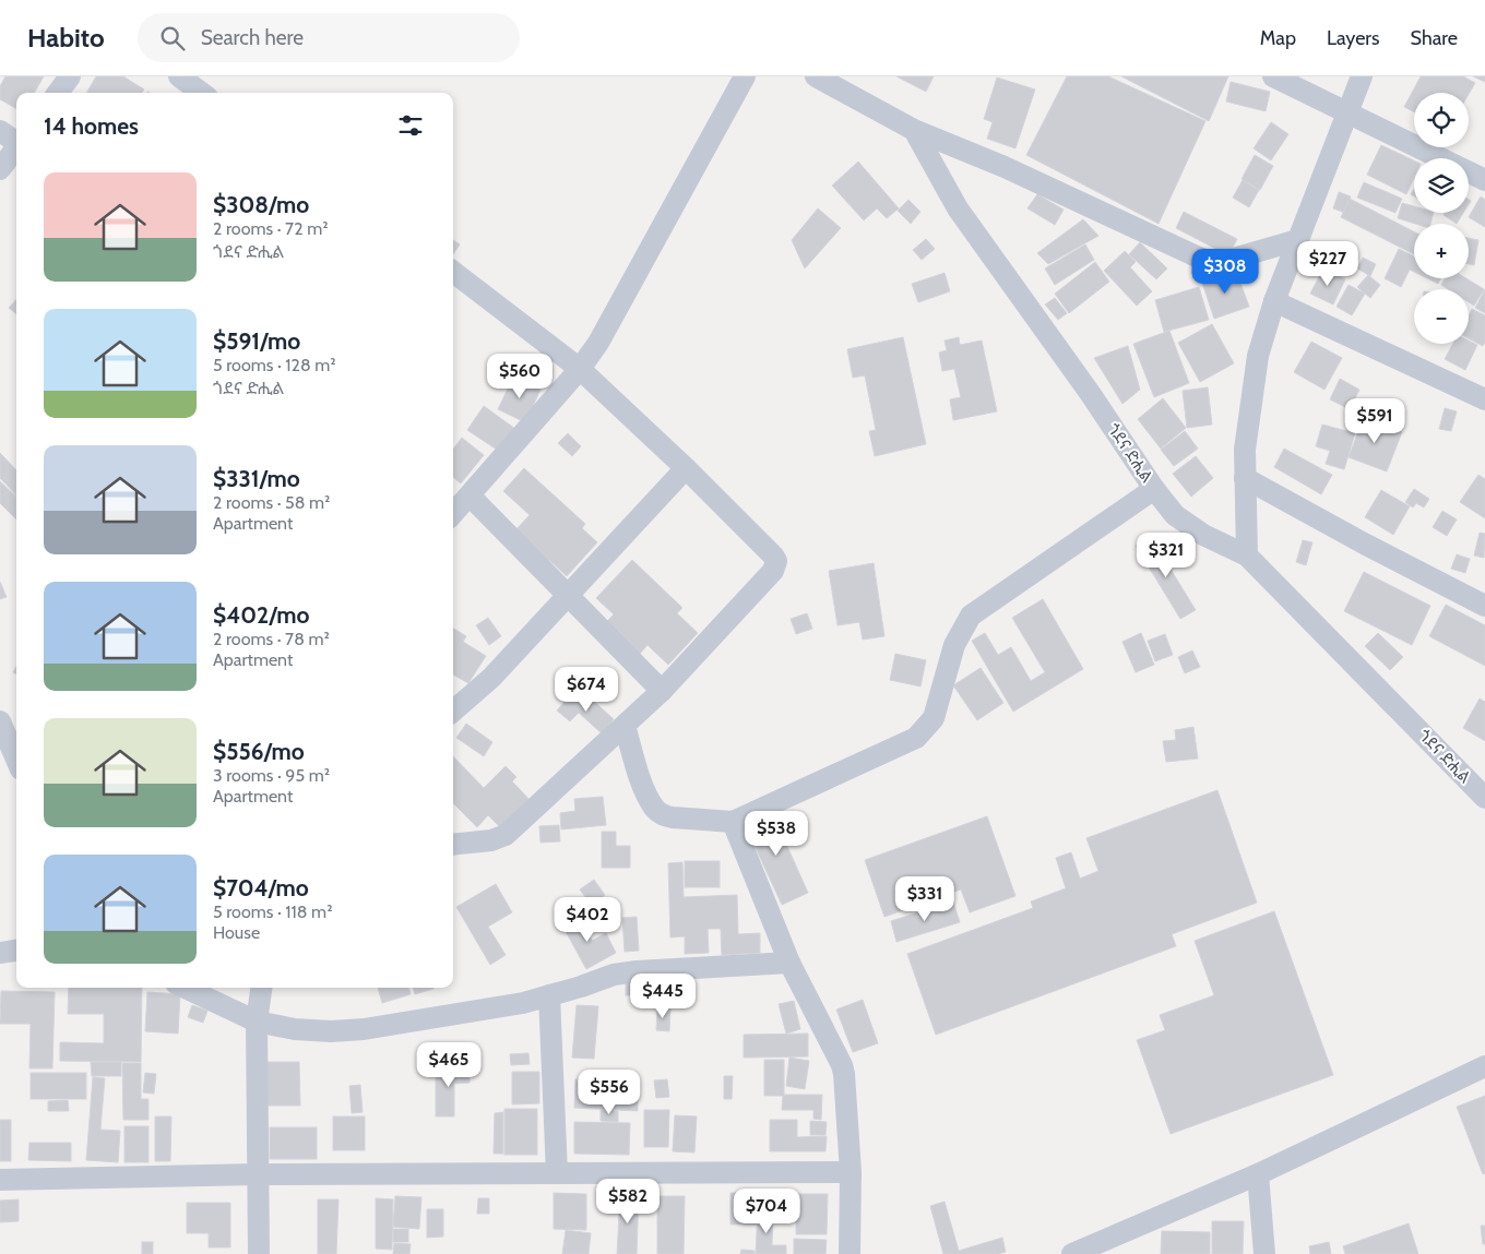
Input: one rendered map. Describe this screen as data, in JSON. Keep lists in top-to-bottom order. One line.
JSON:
{"streets":{"street":["ጎደና ድሒል"]},"page":{"header":"Habito","search":"Search here","nav":["Map","Layers","Share"],"map_buttons":["+","−"],"heading":"14 homes","list":[{"name":"$308/mo","note":"2 rooms · 72 m² · ጎደና ድሒል"},{"name":"$591/mo","note":"5 rooms · 128 m² · ጎደና ድሒል"},{"name":"$331/mo","note":"2 rooms · 58 m² · Apartment"},{"name":"$402/mo","note":"2 rooms · 78 m² · Apartment"},{"name":"$556/mo","note":"3 rooms · 95 m² · Apartment"},{"name":"$704/mo","note":"5 rooms · 118 m² · House"}],"price":["$227","$308","$560","$591","$321","$674","$538","$331","$402","$445","$465","$556","$582","$704"]}}
